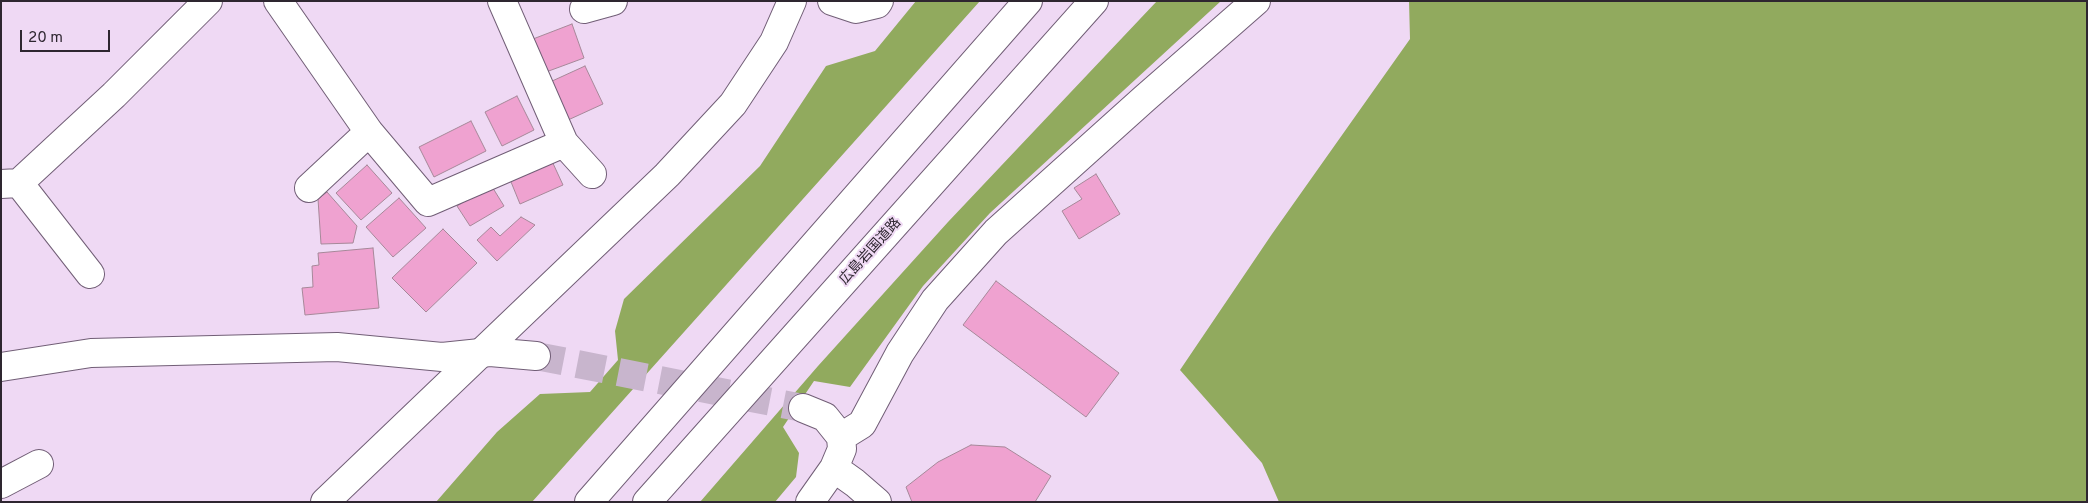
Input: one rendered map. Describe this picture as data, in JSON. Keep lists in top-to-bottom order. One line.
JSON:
{"streets":{"main road":["広島岩国道路"]},"scale_bar":"20 m"}
